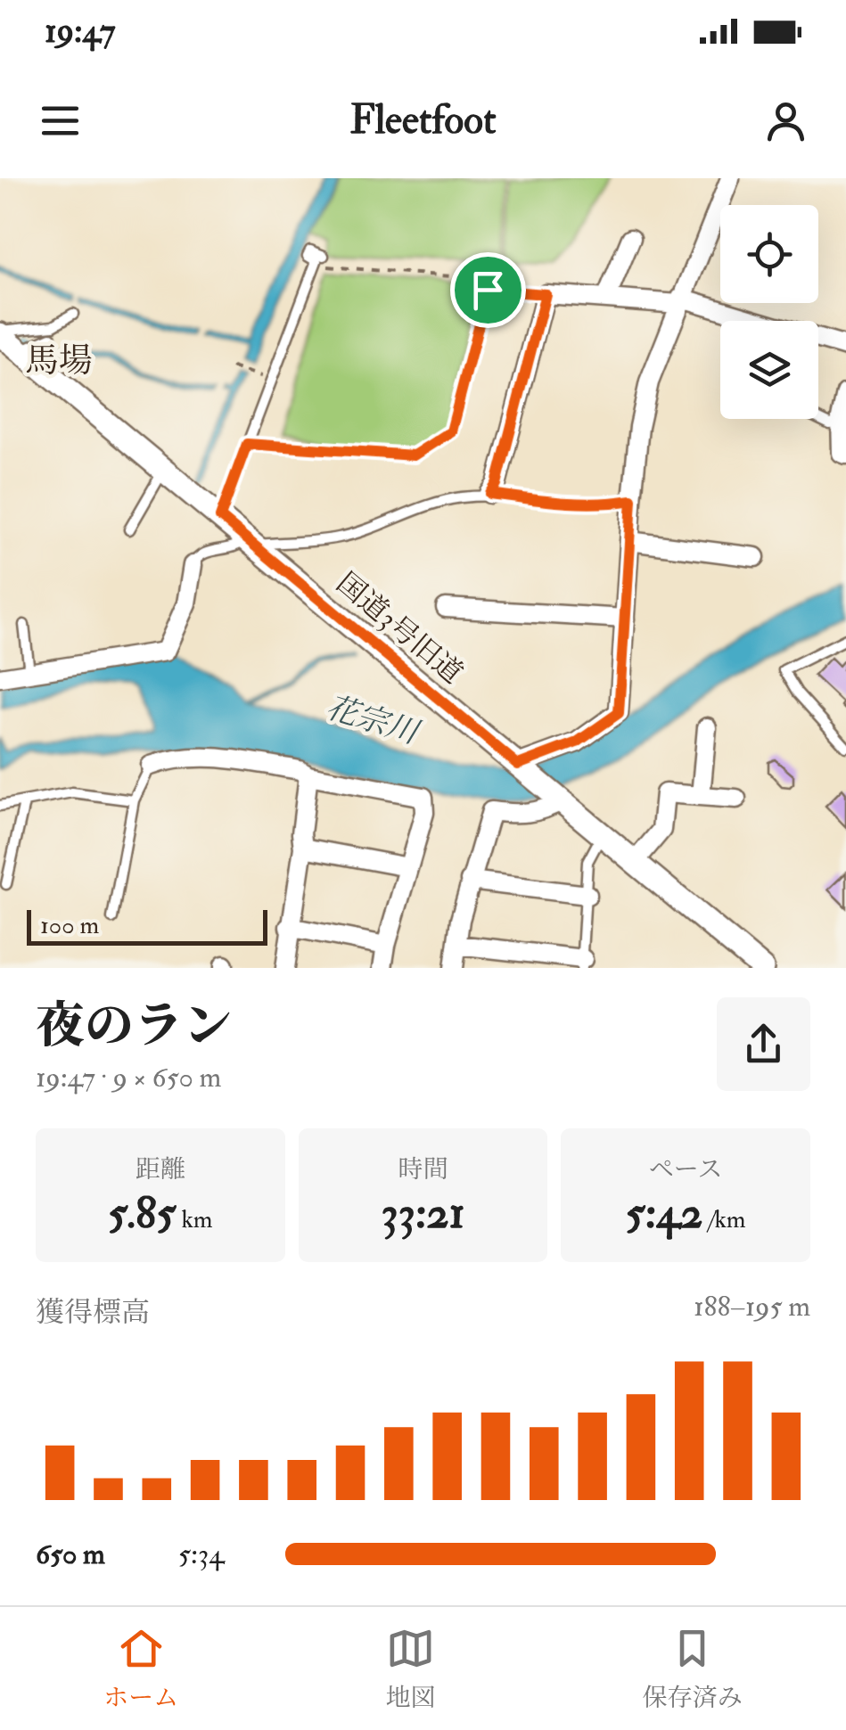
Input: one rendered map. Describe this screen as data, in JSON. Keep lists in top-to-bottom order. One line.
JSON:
{"streets":{"street":["国道3号旧道"]},"districts":["馬場"],"water":["花宗川"],"scale_bar":"100 m","page":{"status":"19:47","header":"Fleetfoot","scale":"100 m","heading":["夜のラン","19:47 · 9 × 650 m"],"stats":[["距離","5.85 km"],["時間","33:21"],["ペース","5:42 /km"]],"chart":["獲得標高","188–195 m"],"list":[{"name":"650 m","note":"5:34"}],"tabs":["ホーム","地図","保存済み"]}}
